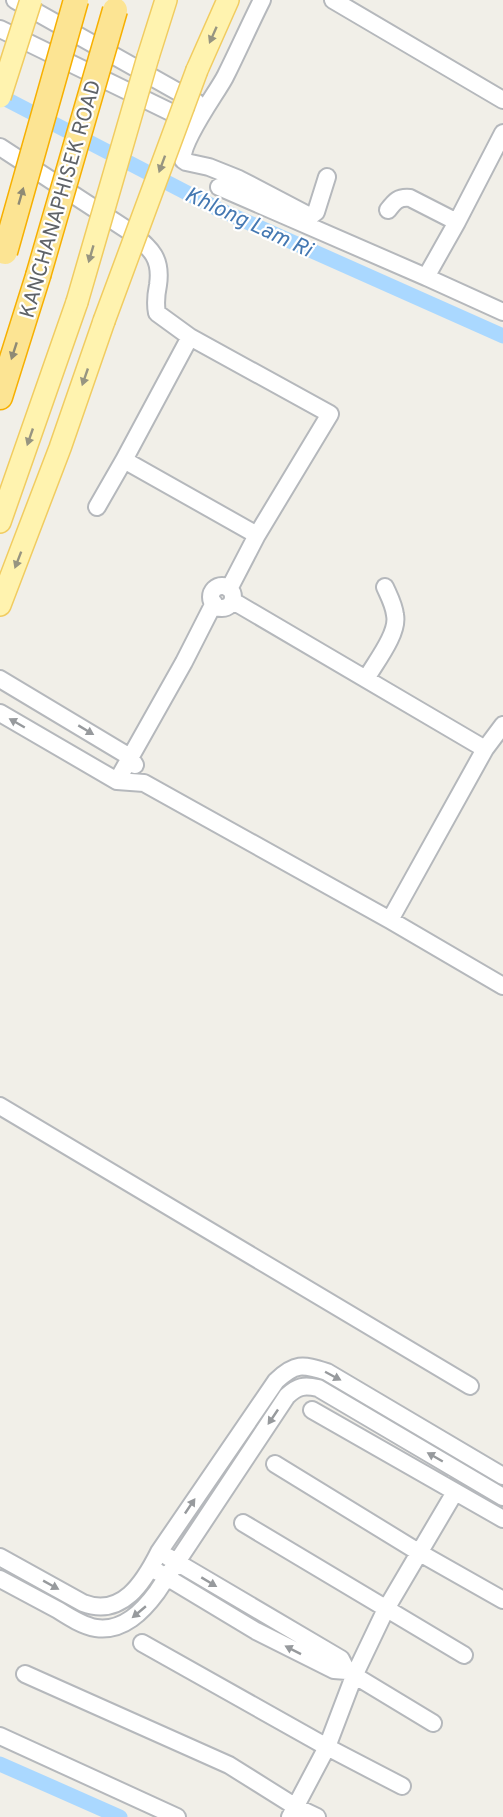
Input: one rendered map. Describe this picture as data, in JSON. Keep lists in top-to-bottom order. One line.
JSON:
{"streets":{"highway":["KANCHANAPHISEK ROAD"]},"water":["Khlong Lam Ri"]}
